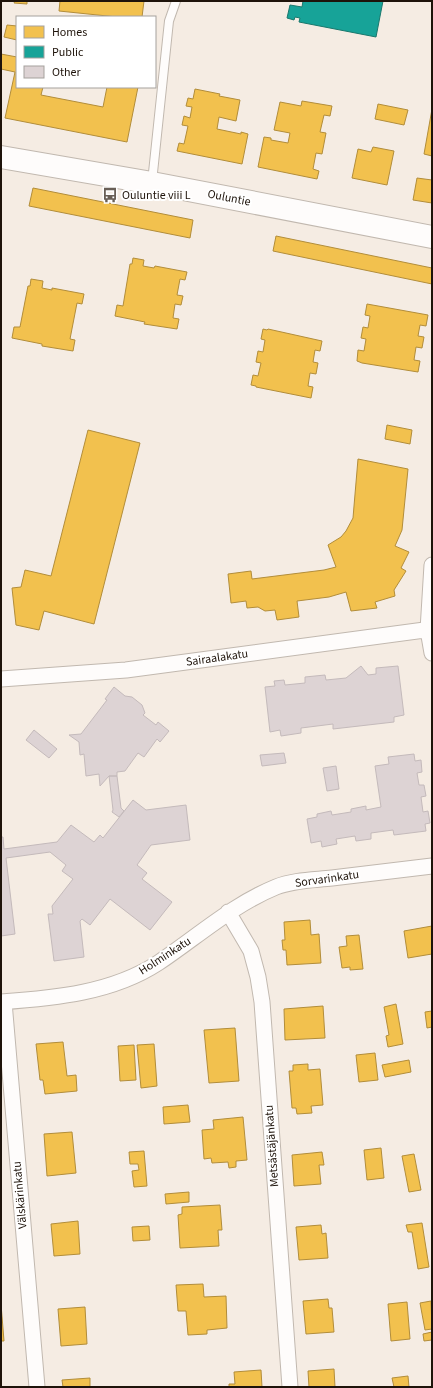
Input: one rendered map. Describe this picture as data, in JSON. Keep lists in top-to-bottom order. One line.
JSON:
{"streets":{"main road":["Ouluntie"],"street":["Sairaalakatu","Sorvarinkatu","Holminkatu","Metsästäjänkatu","Välskärinkatu"]},"crossings":[["Sorvarinkatu","Holminkatu"],["Sorvarinkatu","Metsästäjänkatu"],["Holminkatu","Metsästäjänkatu"],["Holminkatu","Välskärinkatu"]],"places":{"bus stop":["Ouluntie viii L"]},"legend":["Homes","Public","Other"]}
